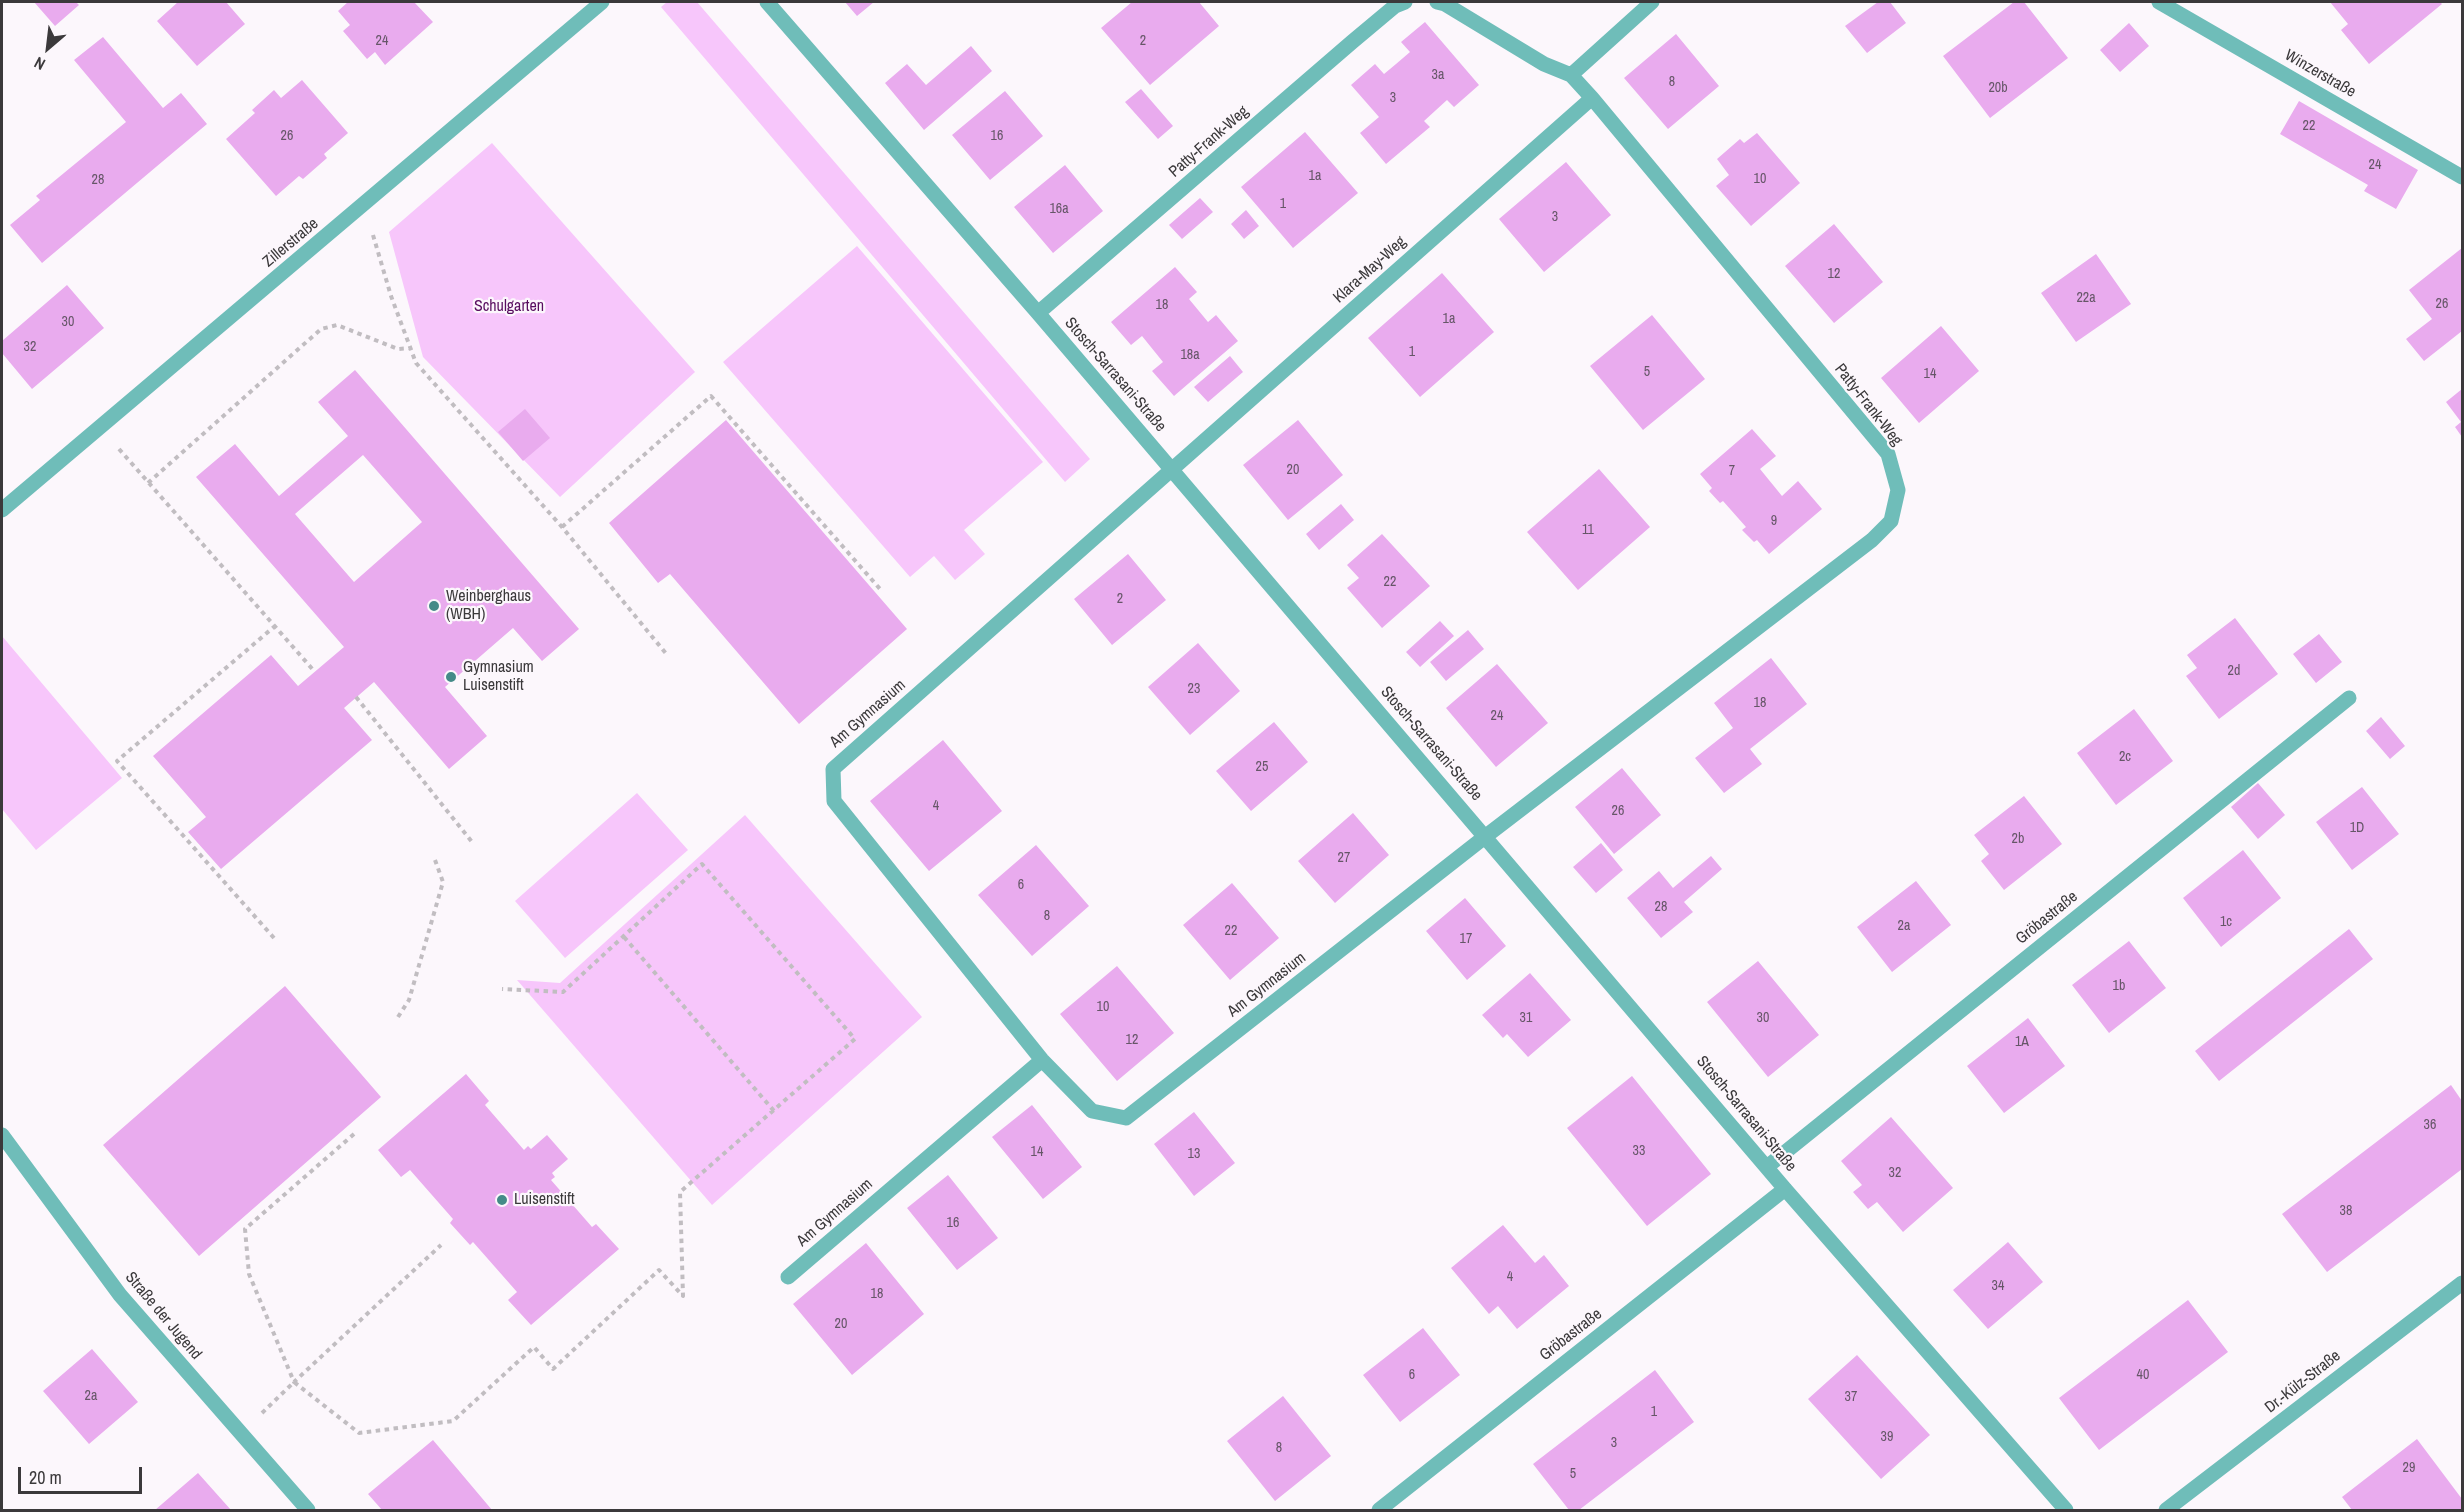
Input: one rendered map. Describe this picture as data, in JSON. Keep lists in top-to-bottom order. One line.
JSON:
{"streets":{"street":["Winzerstraße","Patty-Frank-Weg","Zillerstraße","Klara-May-Weg","Stosch-Sarrasani-Straße","Am Gymnasium","Gröbastraße","Straße der Jugend","Dr.-Külz-Straße"]},"crossings":[["Patty-Frank-Weg","Klara-May-Weg"],["Patty-Frank-Weg","Stosch-Sarrasani-Straße"],["Patty-Frank-Weg","Am Gymnasium"],["Klara-May-Weg","Stosch-Sarrasani-Straße"],["Klara-May-Weg","Am Gymnasium"],["Stosch-Sarrasani-Straße","Am Gymnasium"],["Stosch-Sarrasani-Straße","Gröbastraße"]],"parks":["Schulgarten"],"places":["Weinberghaus (WBH)","Gymnasium Luisenstift","Luisenstift"],"house_numbers":["24","2","3a","8","20b","3","22","26","16","24","1a","10","28","1","16a","3","12","22a","26","18","1a","30","32","1","18a","5","14","20","7","9","11","22","2","2d","23","18","24","2c","25","4","26","1D","2b","27","6","28","8","1c","2a","22","17","1b","10","31","30","12","1A","36","33","14","13","32","38","16","4","34","18","20","6","40","2a","37","1","39","3","8","29","5"],"scale_bar":"20 m","north":"bottom left"}
